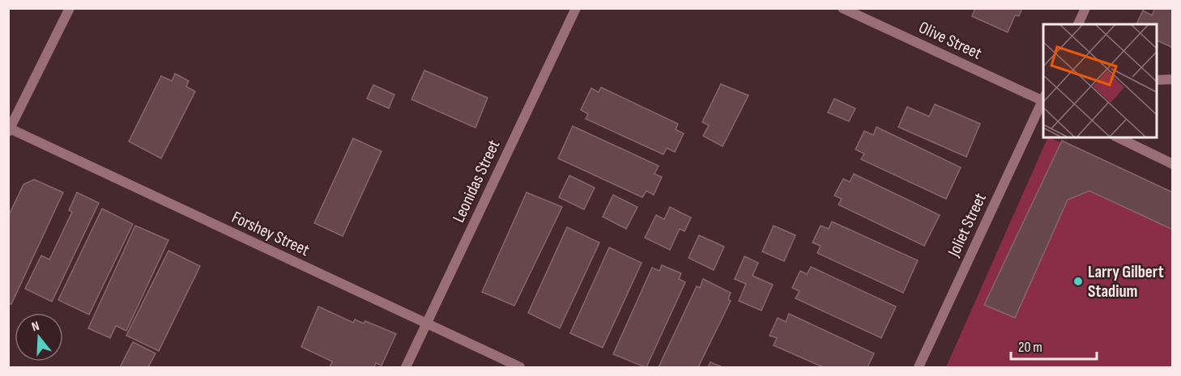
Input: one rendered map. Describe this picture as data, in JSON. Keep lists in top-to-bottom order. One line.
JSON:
{"streets":{"street":["Olive Street","Leonidas Street","Joliet Street","Forshey Street"]},"crossings":[["Leonidas Street","Forshey Street"]],"places":["Larry Gilbert Stadium"],"scale_bar":"20 m","north":"top"}
